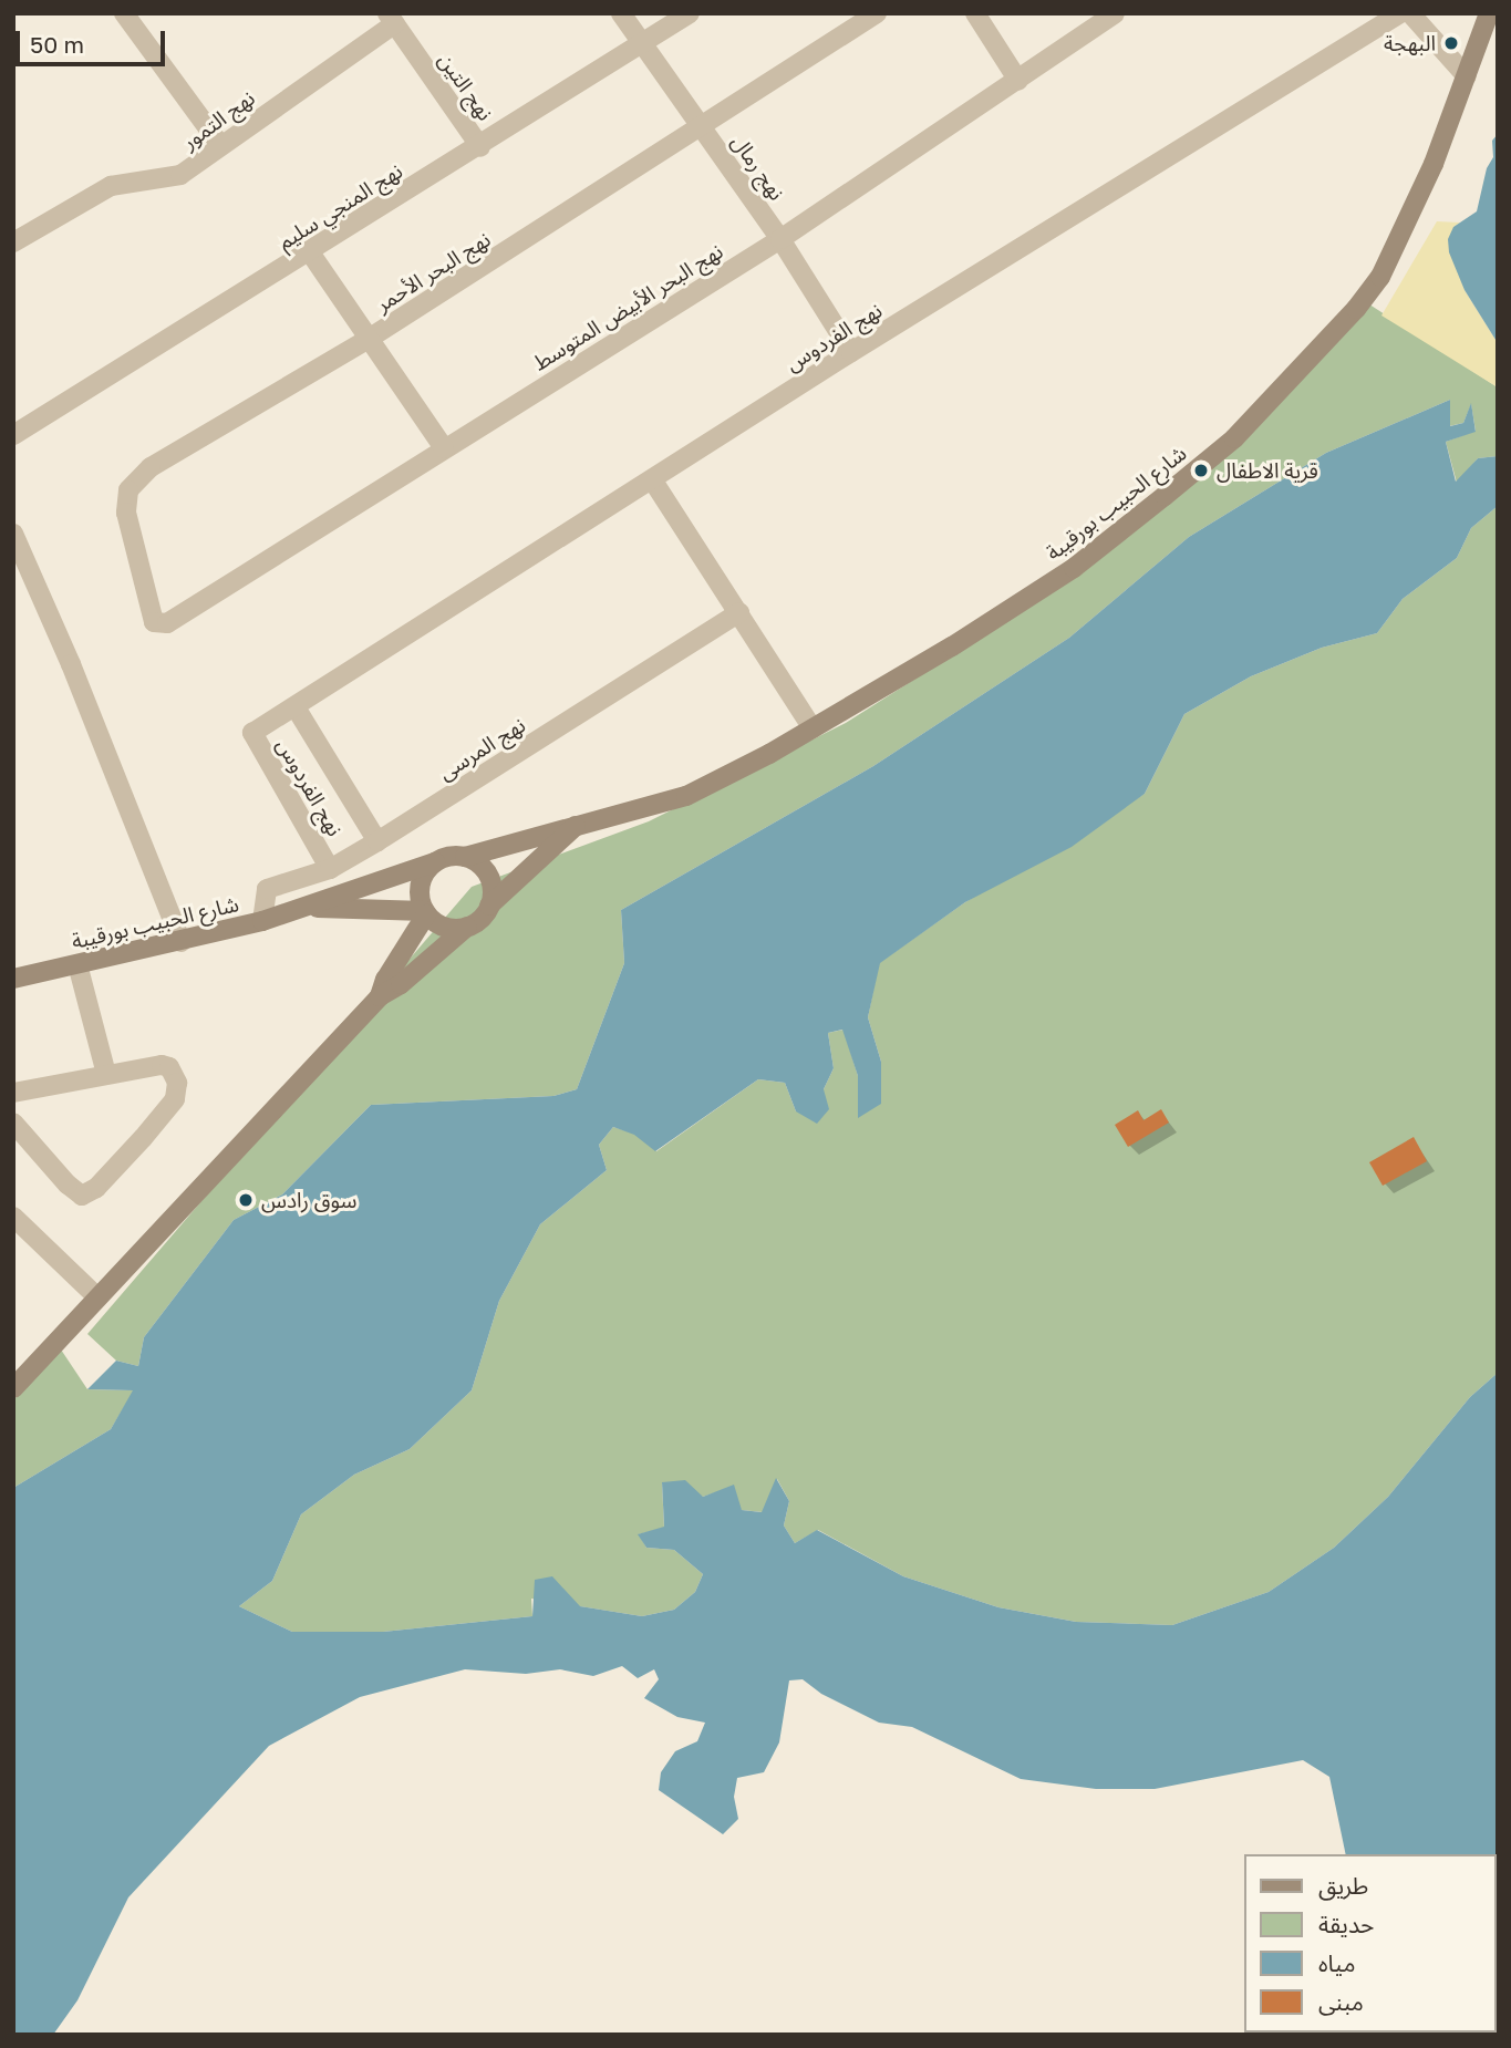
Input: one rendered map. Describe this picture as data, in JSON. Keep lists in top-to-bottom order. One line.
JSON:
{"streets":{"street":["نهج التين","نهج التمور","نهج رمال","نهج المنجي سليم","نهج البحر الأحمر","نهج البحر الأبيض المتوسط","نهج الفردوس","شارع الحبيب بورقيبة","نهج المرسى"]},"crossings":[["نهج التين","نهج التمور"],["نهج التين","نهج المنجي سليم"],["نهج رمال","نهج المنجي سليم"],["نهج رمال","نهج البحر الأحمر"],["نهج رمال","نهج البحر الأبيض المتوسط"],["نهج رمال","نهج الفردوس"],["نهج البحر الأحمر","نهج البحر الأبيض المتوسط"],["نهج الفردوس","نهج المرسى"],["شارع الحبيب بورقيبة","نهج المرسى"]],"places":["البهجة","قرية الاطفال","سوق رادس"],"legend":["طريق","حديقة","مياه","مبنى"],"scale_bar":"50 m"}
